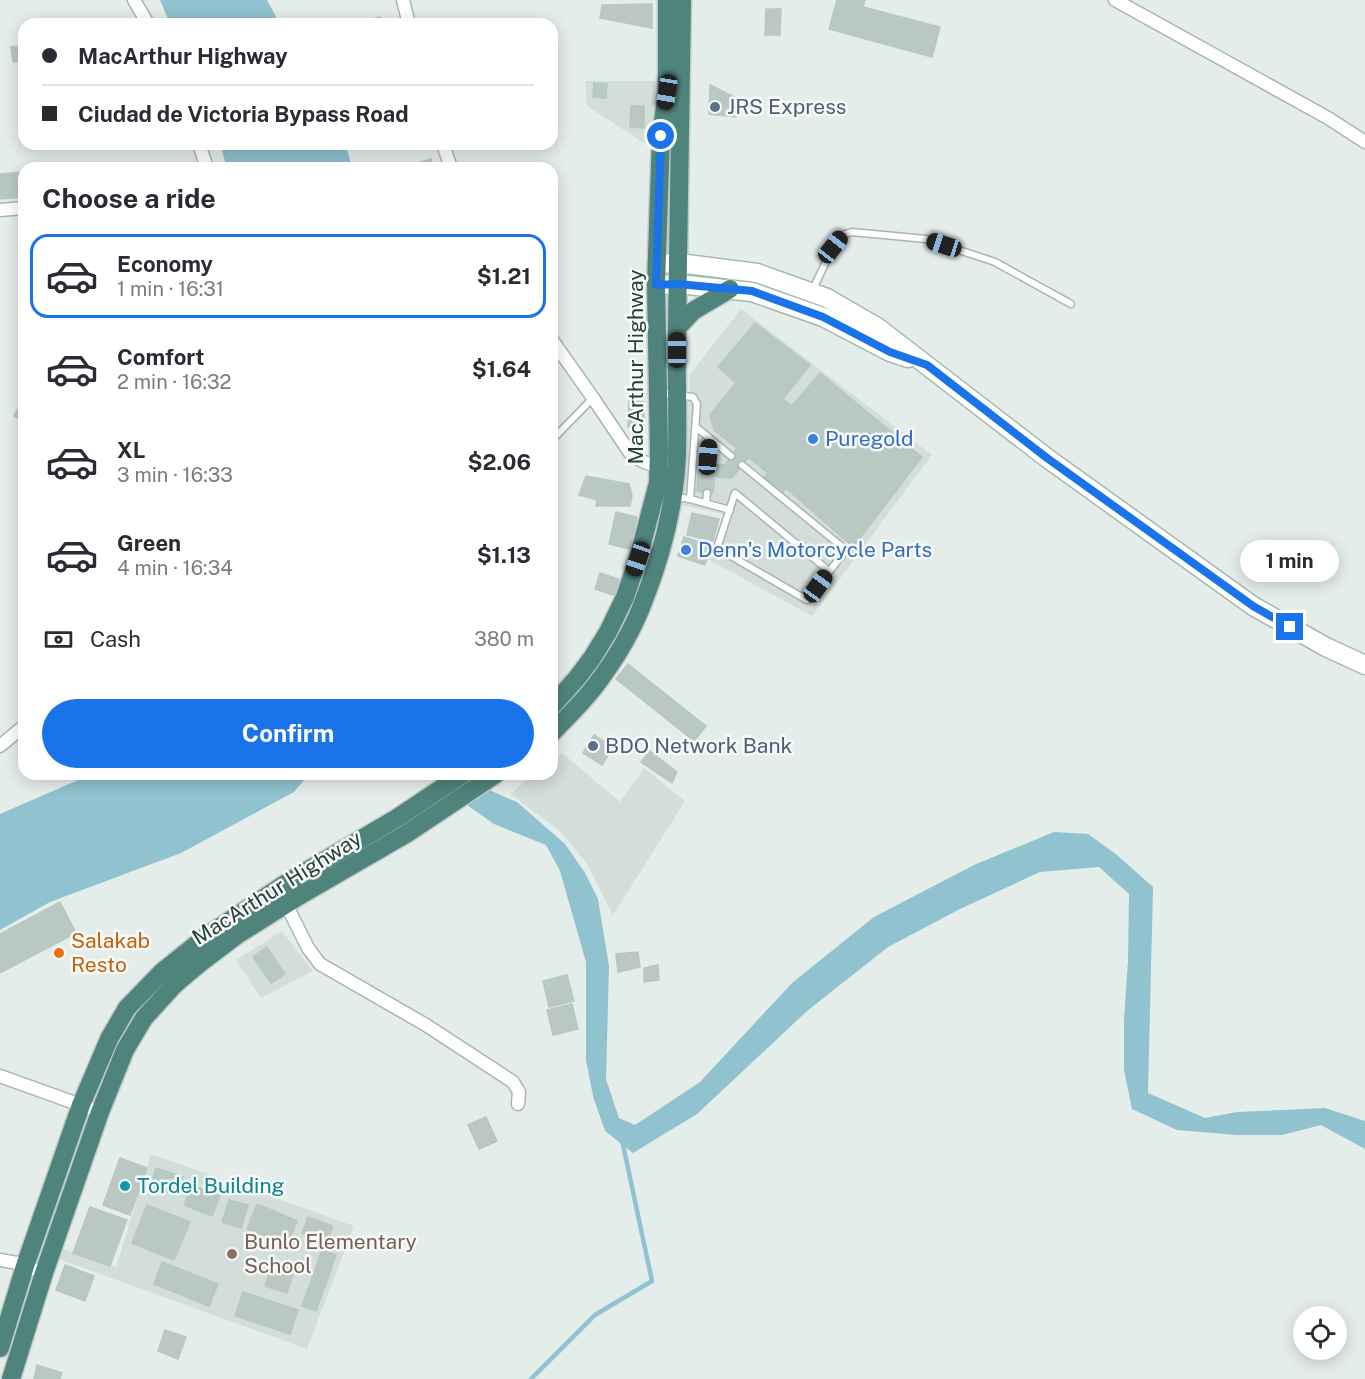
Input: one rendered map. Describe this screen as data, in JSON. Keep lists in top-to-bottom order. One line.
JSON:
{"streets":{"highway":["MacArthur Highway"]},"places":["JRS Express","Puregold","Denn's Motorcycle Parts","BDO Network Bank","Salakab Resto","Tordel Building","Bunlo Elementary School"],"page":{"banner":["MacArthur Highway","Ciudad de Victoria Bypass Road"],"heading":"Choose a ride","list":[{"name":"Economy","note":"1 min · 16:31","value":"$1.21"},{"name":"Comfort","note":"2 min · 16:32","value":"$1.64"},{"name":"XL","note":"3 min · 16:33","value":"$2.06"},{"name":"Green","note":"4 min · 16:34","value":"$1.13"}],"bubble":"1 min","pay":["Cash","380 m"],"buttons":"Confirm"}}
